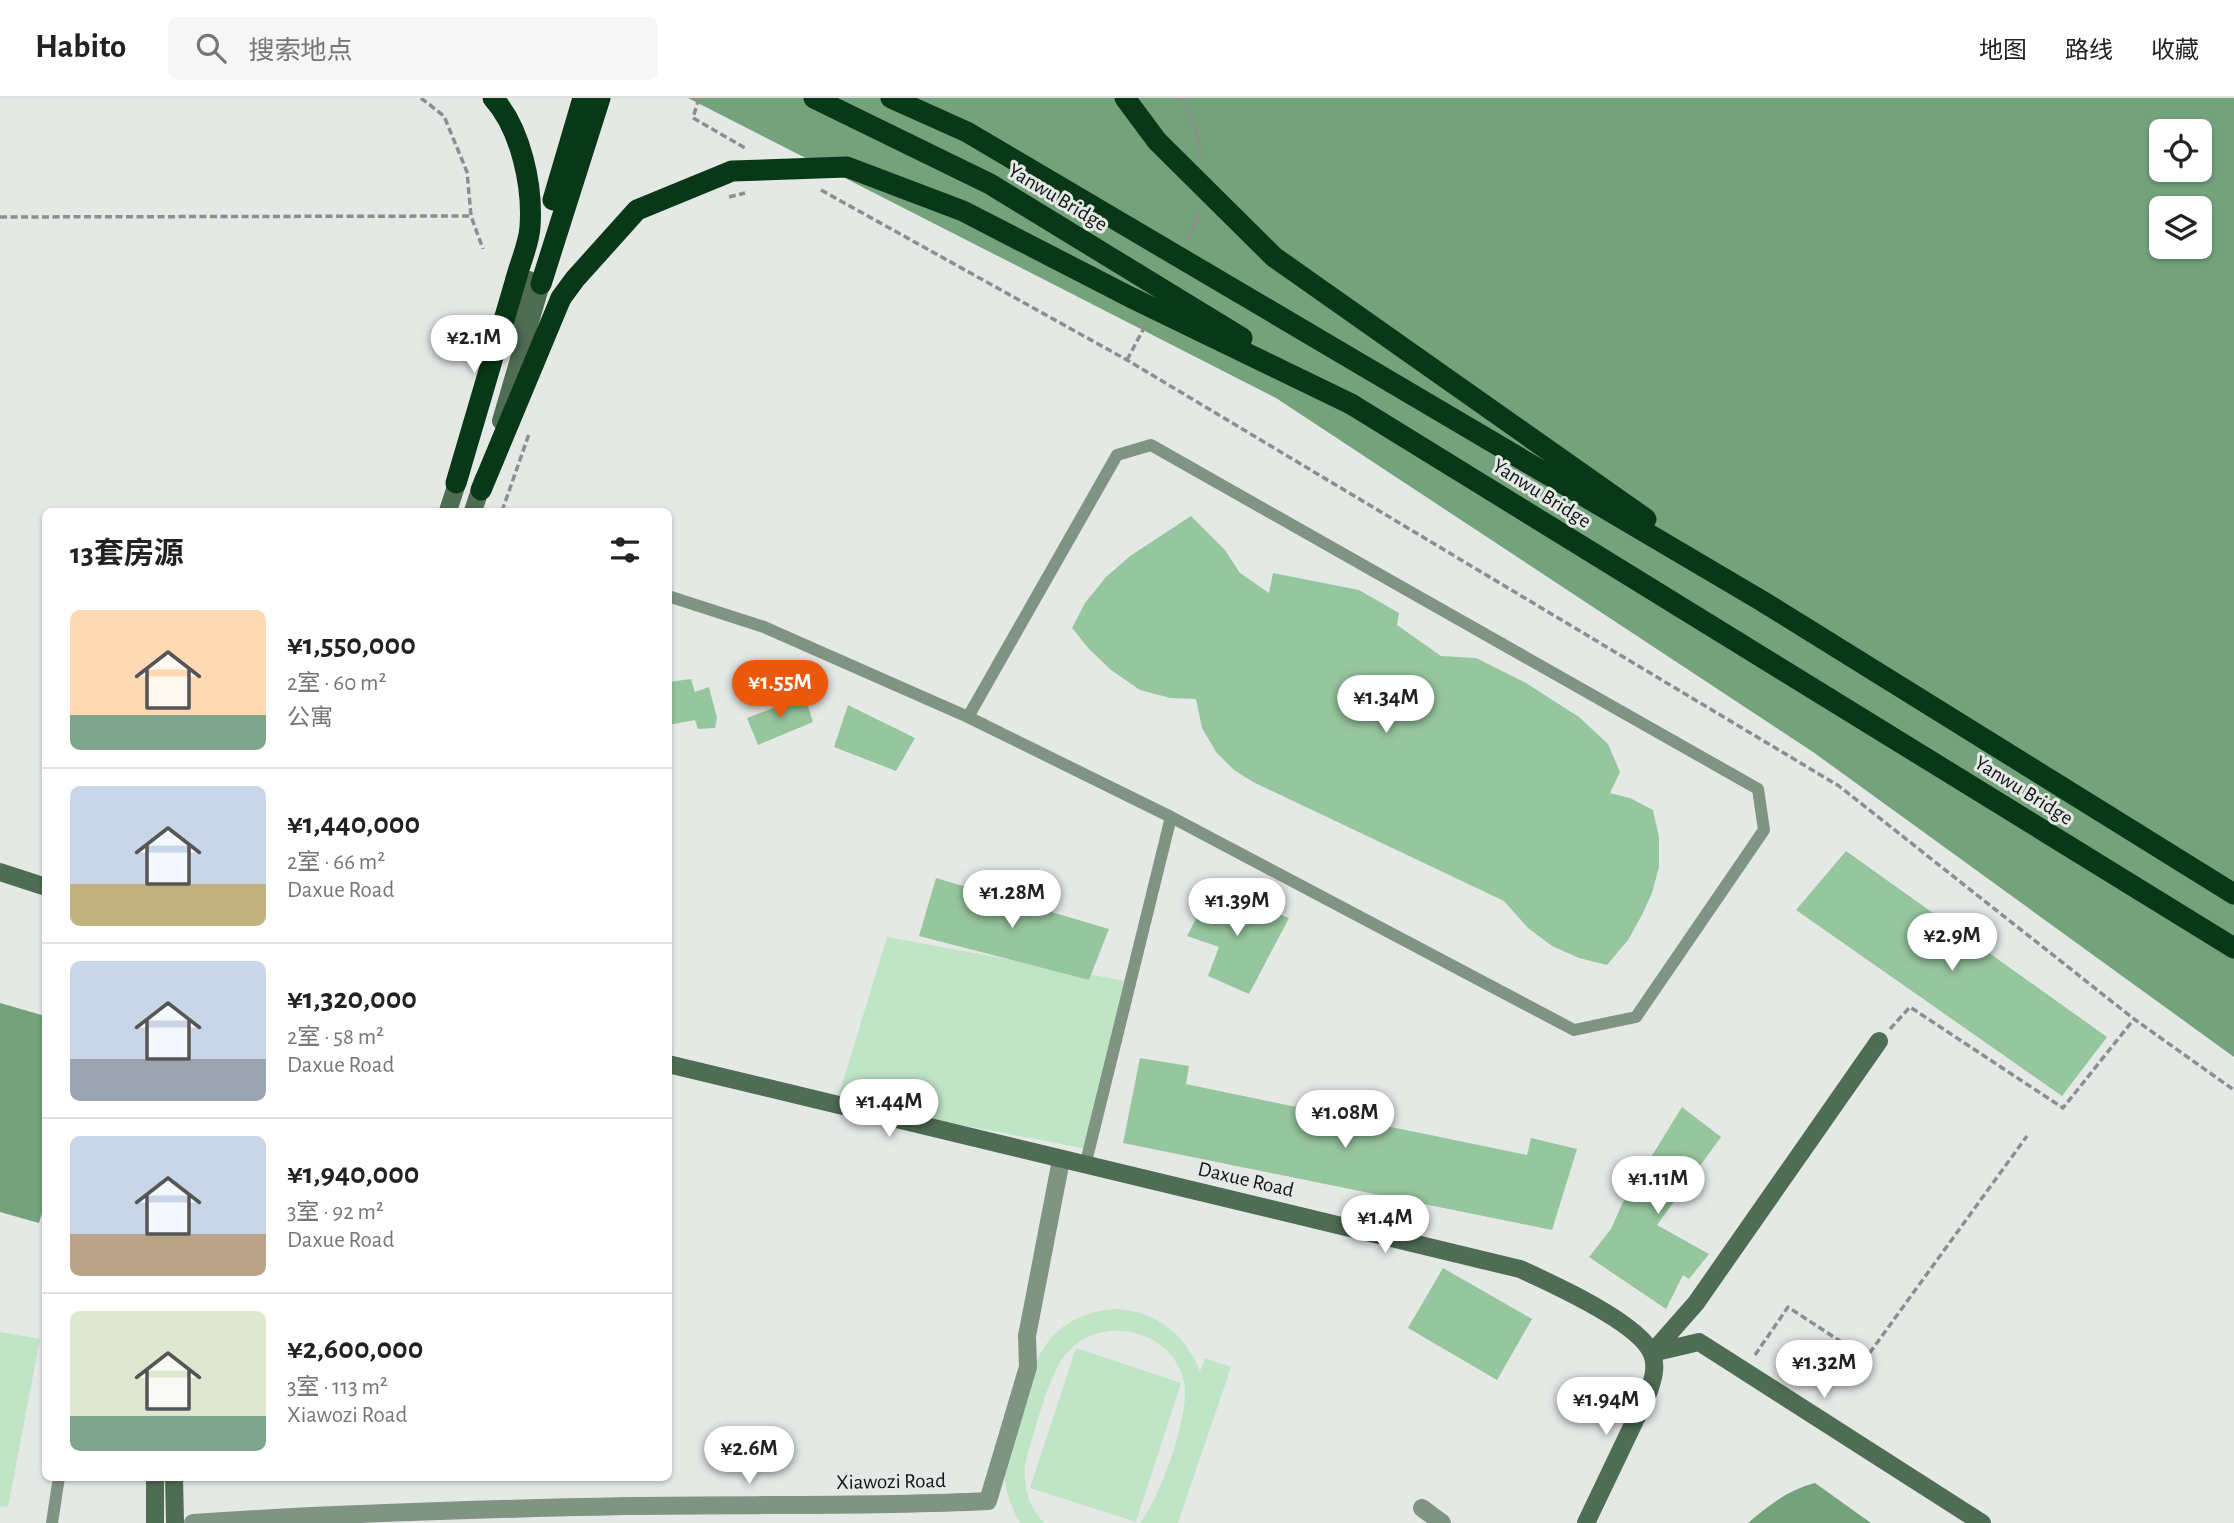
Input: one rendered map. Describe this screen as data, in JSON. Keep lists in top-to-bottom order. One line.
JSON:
{"streets":{"highway":["Yanwu Bridge"],"street":["Daxue Road","Xiawozi Road"]},"crossings":[["Daxue Road","Xiawozi Road"]],"page":{"header":"Habito","search":"搜索地点","nav":["地图","路线","收藏"],"price":["¥2.1M","¥1.55M","¥1.34M","¥1.28M","¥1.39M","¥2.9M","¥1.44M","¥1.08M","¥1.11M","¥1.4M","¥1.32M","¥1.94M","¥2.6M"],"heading":"13套房源","list":[{"name":"¥1,550,000","note":"2室 · 60 m² · 公寓"},{"name":"¥1,440,000","note":"2室 · 66 m² · Daxue Road"},{"name":"¥1,320,000","note":"2室 · 58 m² · Daxue Road"},{"name":"¥1,940,000","note":"3室 · 92 m² · Daxue Road"},{"name":"¥2,600,000","note":"3室 · 113 m² · Xiawozi Road"}]}}
